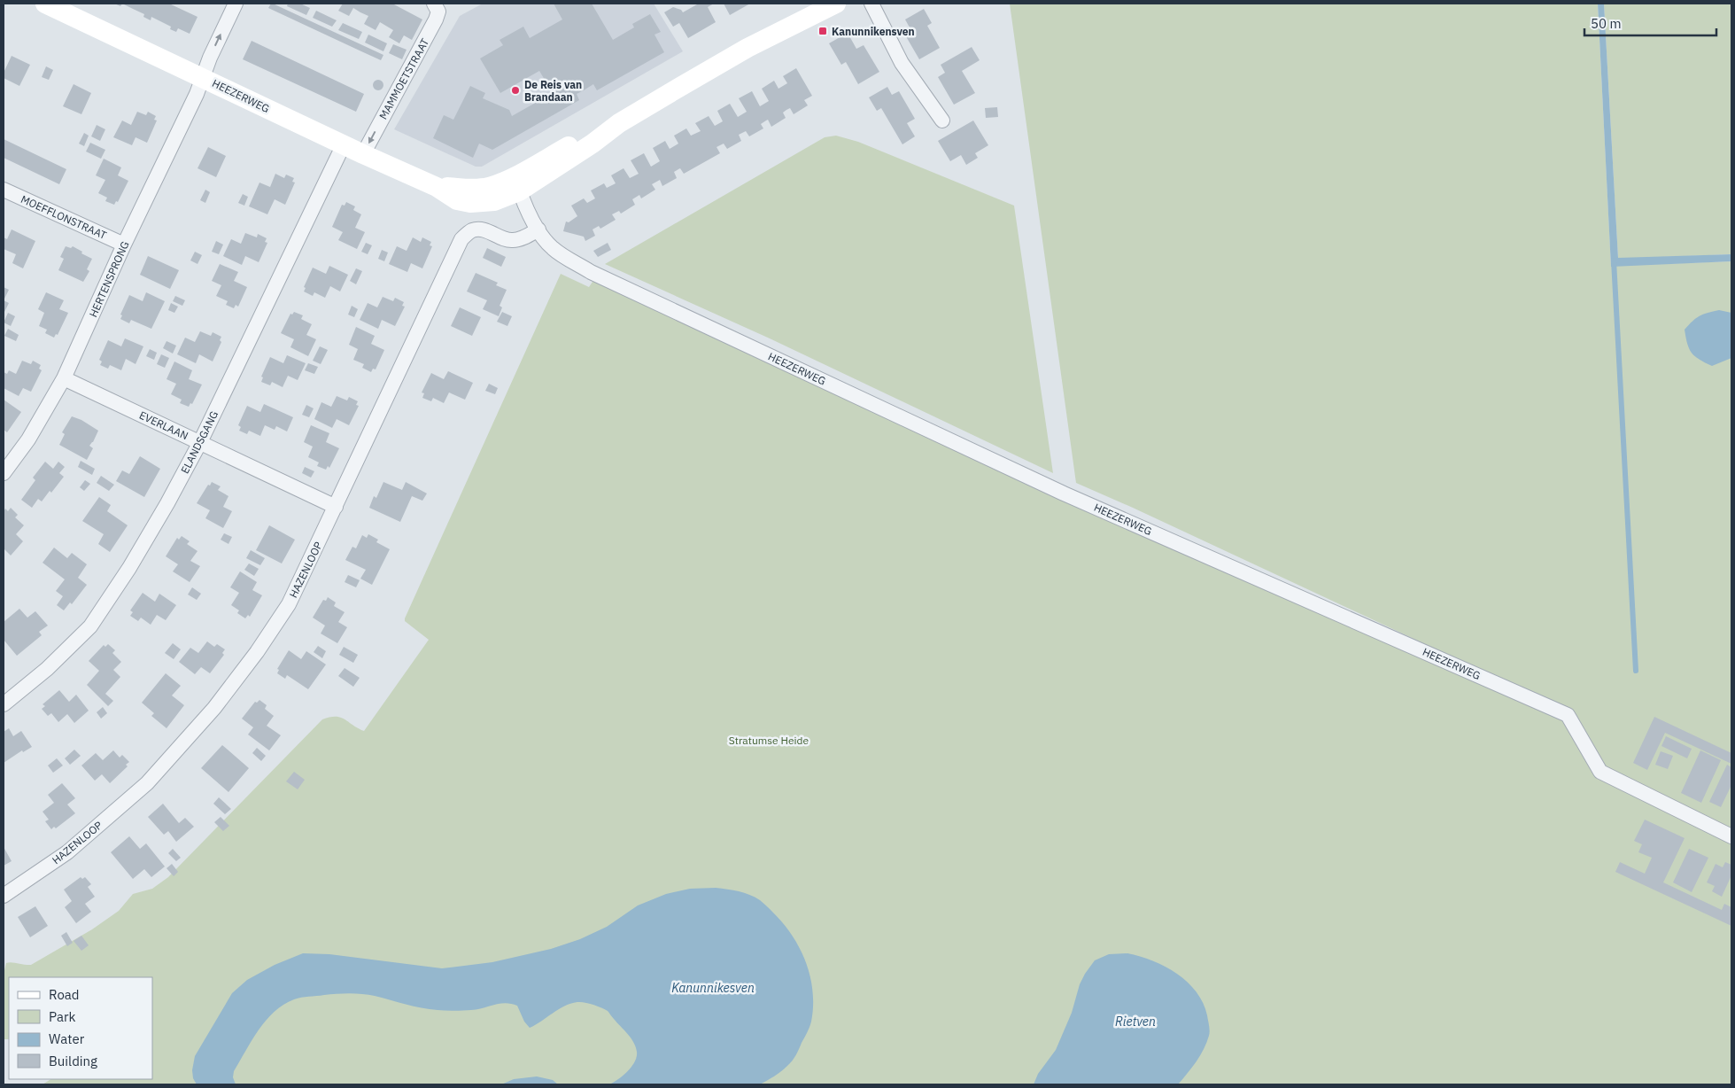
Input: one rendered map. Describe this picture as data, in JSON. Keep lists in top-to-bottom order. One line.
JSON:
{"streets":{"street":["MAMMOETSTRAAT","HEEZERWEG","MOEFFLONSTRAAT","HERTENSPRONG","EVERLAAN","ELANDSGANG","HAZENLOOP"]},"crossings":[["MAMMOETSTRAAT","HEEZERWEG"],["HEEZERWEG","HERTENSPRONG"],["HEEZERWEG","ELANDSGANG"],["HEEZERWEG","HAZENLOOP"],["MOEFFLONSTRAAT","HERTENSPRONG"],["HERTENSPRONG","EVERLAAN"],["EVERLAAN","ELANDSGANG"],["EVERLAAN","HAZENLOOP"]],"one_way":["MAMMOETSTRAAT"],"water":["Kanunnikesven","Rietven"],"parks":["Stratumse Heide"],"places":{"transit":["Kanunnikensven"],"other":["De Reis van Brandaan"]},"legend":["Road","Park","Water","Building"],"scale_bar":"50 m"}
